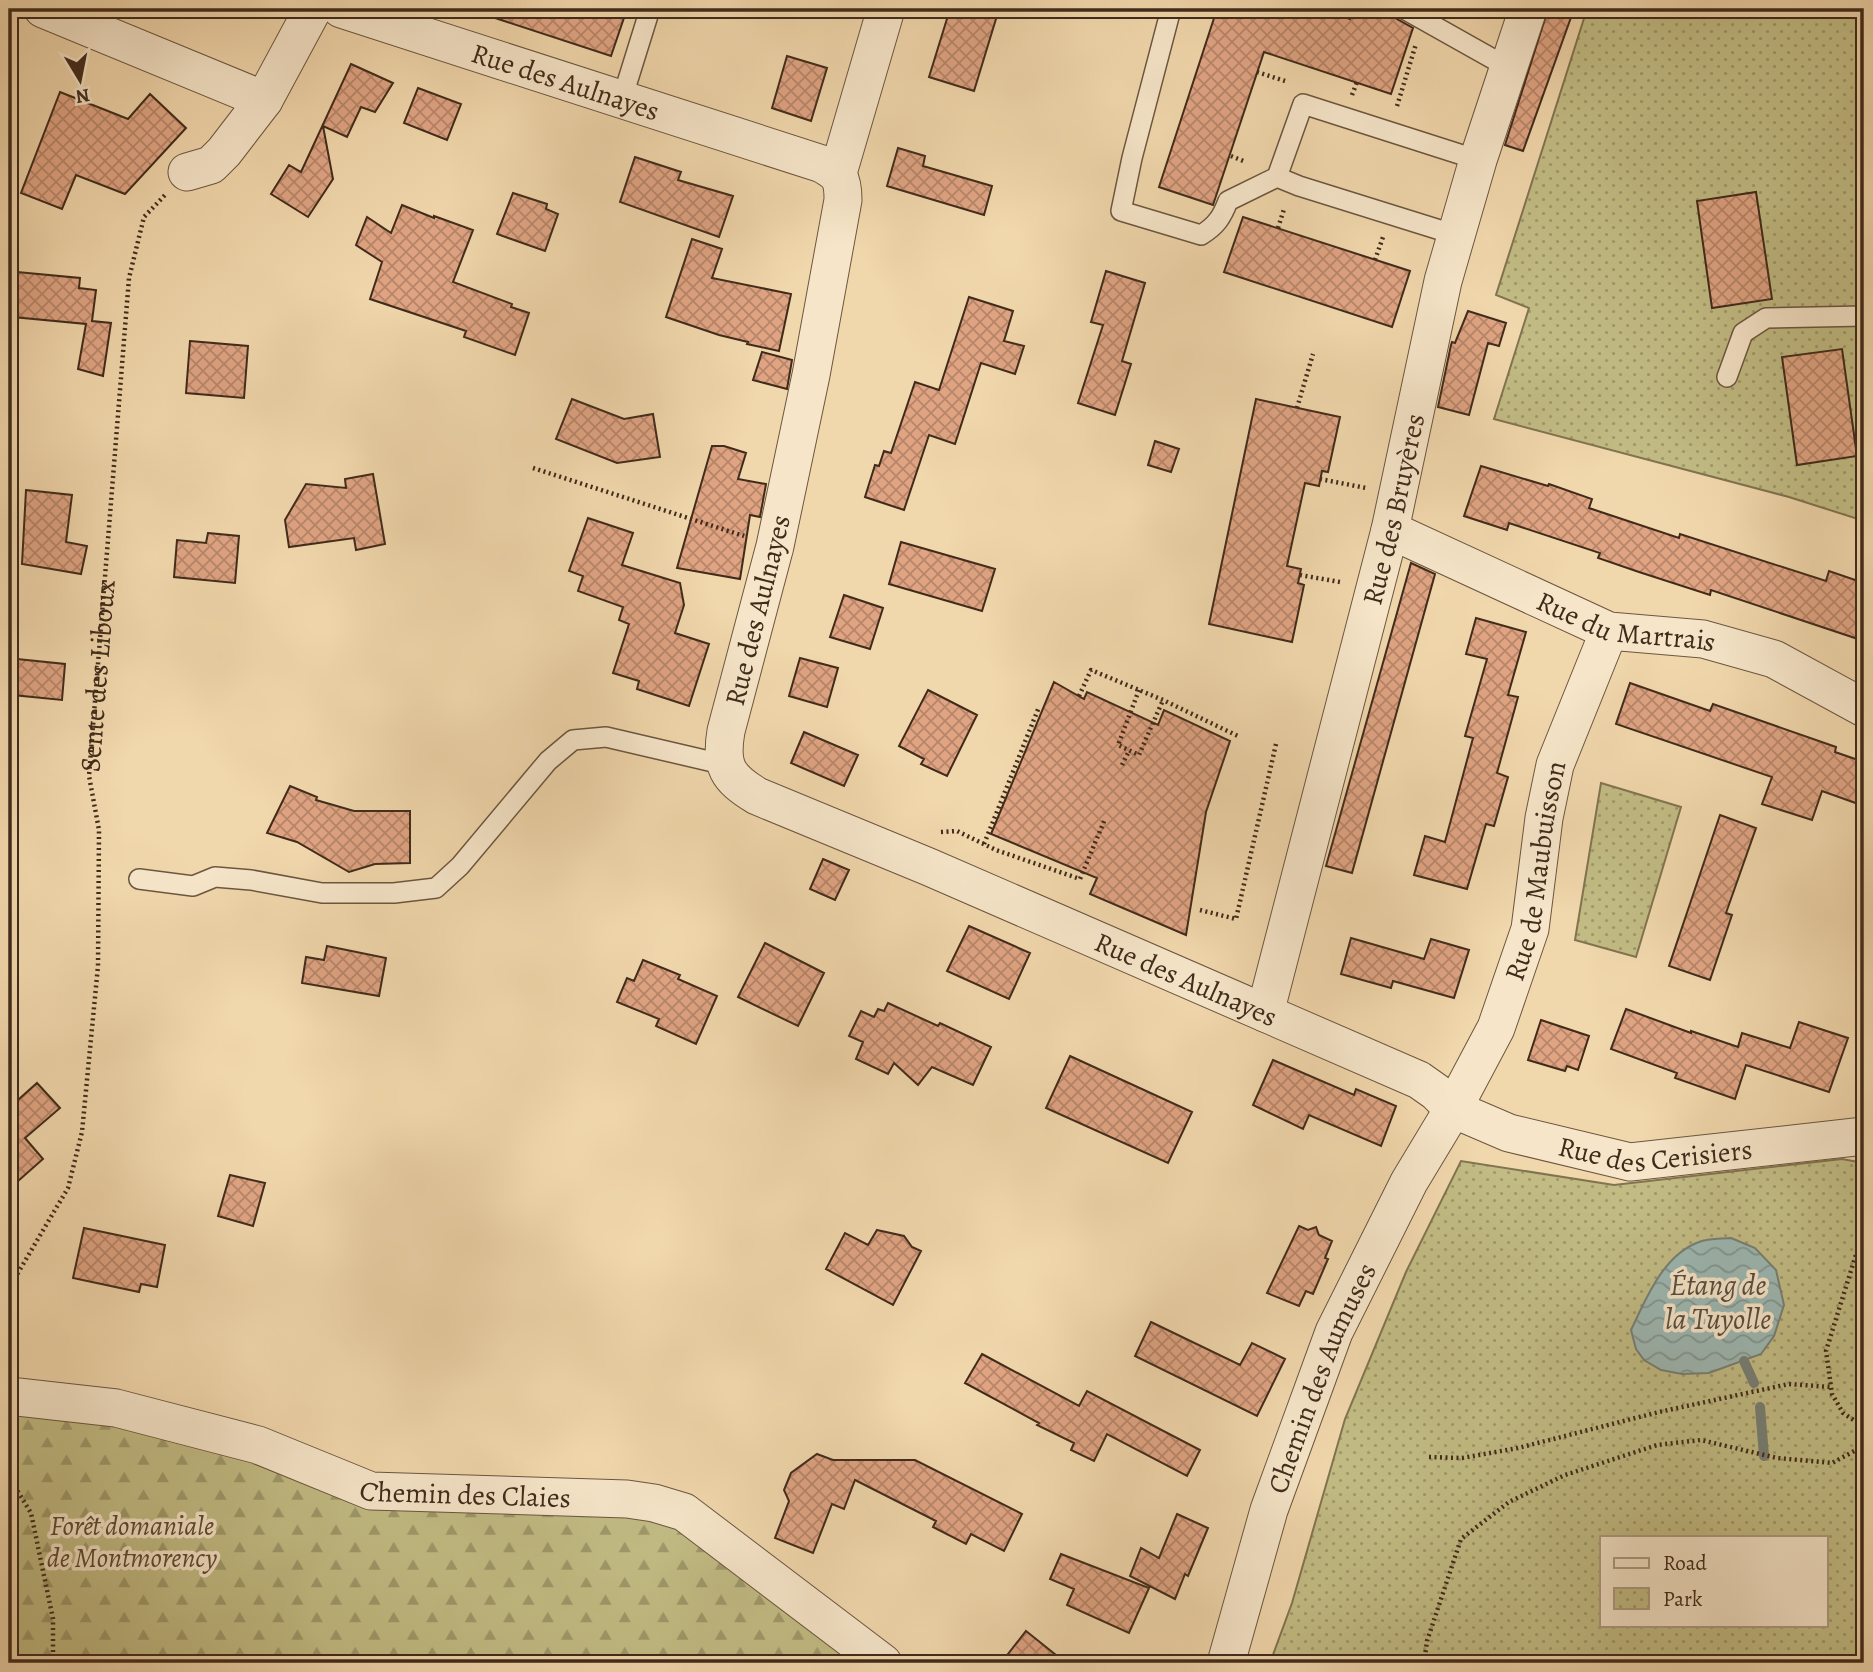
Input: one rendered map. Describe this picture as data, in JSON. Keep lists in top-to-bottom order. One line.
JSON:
{"streets":{"street":["Rue des Aulnayes","Rue des Bruyères","Rue du Martrais","Rue de Maubuisson","Rue des Cerisiers","Chemin des Aumuses","Chemin des Claies"],"path":["Sente des Liboux"]},"crossings":[["Rue des Aulnayes","Rue des Bruyères"],["Rue des Aulnayes","Rue de Maubuisson"],["Rue des Aulnayes","Rue des Cerisiers"],["Rue des Aulnayes","Chemin des Aumuses"],["Rue des Bruyères","Rue du Martrais"],["Rue du Martrais","Rue de Maubuisson"],["Rue de Maubuisson","Rue des Cerisiers"],["Rue de Maubuisson","Chemin des Aumuses"],["Rue des Cerisiers","Chemin des Aumuses"]],"water":["Étang de la Tuyolle"],"parks":["Forêt domaniale de Montmorency"],"legend":["Road","Park"],"north":"bottom"}
